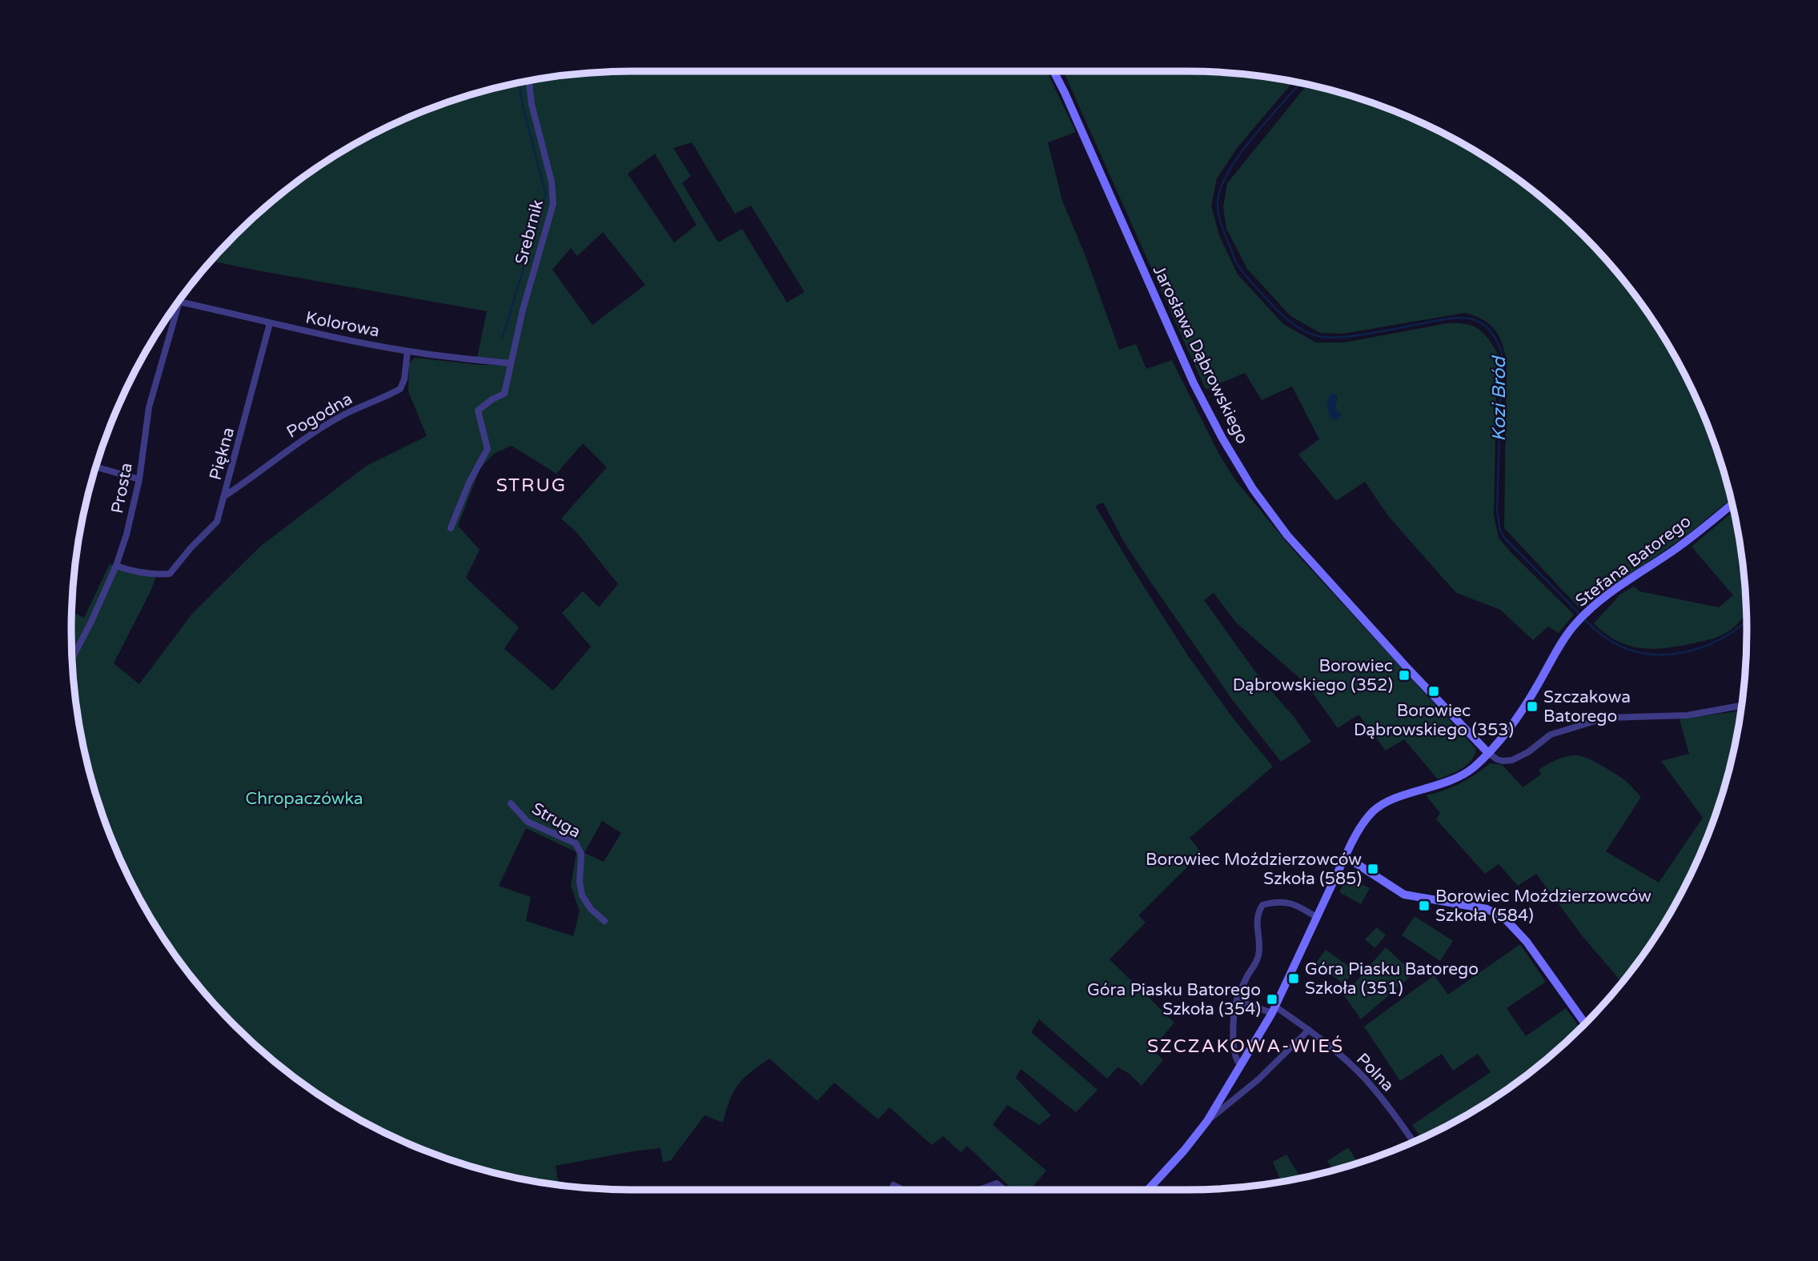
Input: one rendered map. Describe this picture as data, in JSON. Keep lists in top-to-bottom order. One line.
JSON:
{"streets":{"street":["Srebrnik","Kolorowa","Jarosława Dąbrowskiego","Pogodna","Piękna","Prosta","Stefana Batorego","Struga","Polna"]},"crossings":[["Srebrnik","Kolorowa"],["Kolorowa","Pogodna"],["Kolorowa","Piękna"],["Kolorowa","Prosta"],["Jarosława Dąbrowskiego","Stefana Batorego"],["Pogodna","Piękna"],["Piękna","Prosta"],["Stefana Batorego","Polna"]],"districts":["STRUG","SZCZAKOWA-WIEŚ"],"water":["Kozi Bród"],"parks":["Chropaczówka"],"places":{"transit":["Borowiec Dąbrowskiego (352)","Borowiec Dąbrowskiego (353)","Szczakowa Batorego","Borowiec Moździerzowców Szkoła (585)","Borowiec Moździerzowców Szkoła (584)","Góra Piasku Batorego Szkoła (351)","Góra Piasku Batorego Szkoła (354)"]}}
